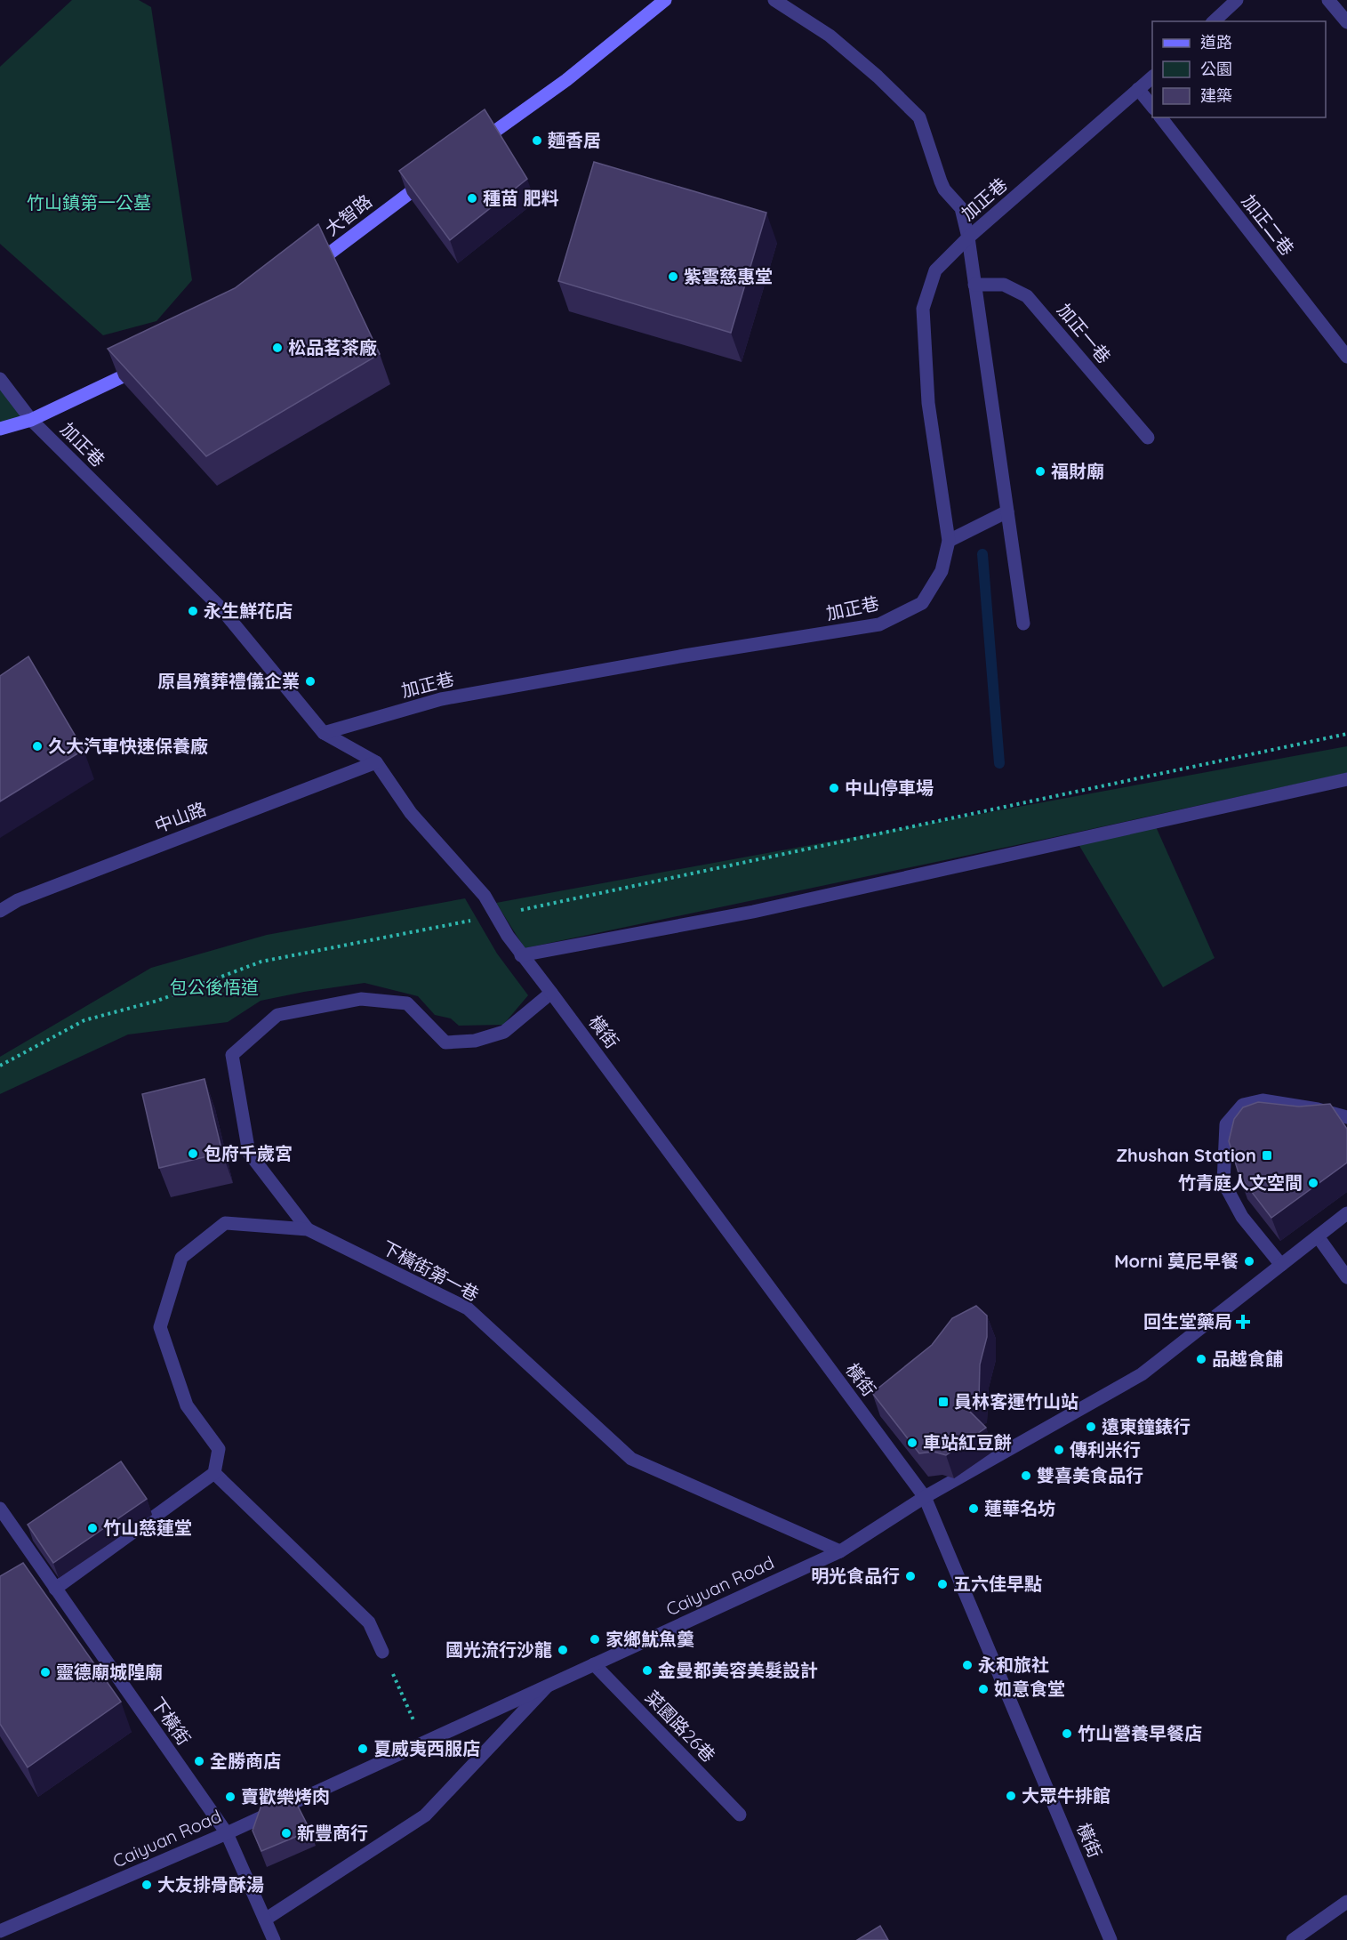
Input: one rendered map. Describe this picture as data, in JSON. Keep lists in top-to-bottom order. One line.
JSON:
{"streets":{"street":["加正巷","大智路","加正二巷","加正一巷","中山路","橫街","下橫街第一巷","Caiyuan Road","下橫街","菜園路26巷"]},"crossings":[["加正巷","中山路"],["加正巷","橫街"],["中山路","橫街"],["橫街","Caiyuan Road"],["下橫街第一巷","Caiyuan Road"],["Caiyuan Road","下橫街"],["Caiyuan Road","菜園路26巷"]],"parks":["竹山鎮第一公墓","包公後悟道"],"places":{"other":["麵香居","種苗 肥料","紫雲慈惠堂","松品茗茶廠","福財廟","永生鮮花店","原昌殯葬禮儀企業","久大汽車快速保養廠","中山停車場","包府千歲宮","竹青庭人文空間","Morni 莫尼早餐","品越食餔","遠東鐘錶行","車站紅豆餅","傳利米行","雙喜美食品行","蓮華名坊","竹山慈蓮堂","明光食品行","五六佳早點","家鄉魷魚羹","國光流行沙龍","永和旅社","金曼都美容美髮設計","靈德廟城隍廟","如意食堂","竹山營養早餐店","夏威夷西服店","全勝商店","大眾牛排館","賣歡樂烤肉","新豐商行","大友排骨酥湯"],"transit":["Zhushan Station","員林客運竹山站"],"health":["回生堂藥局"]},"legend":["道路","公園","建築"]}
